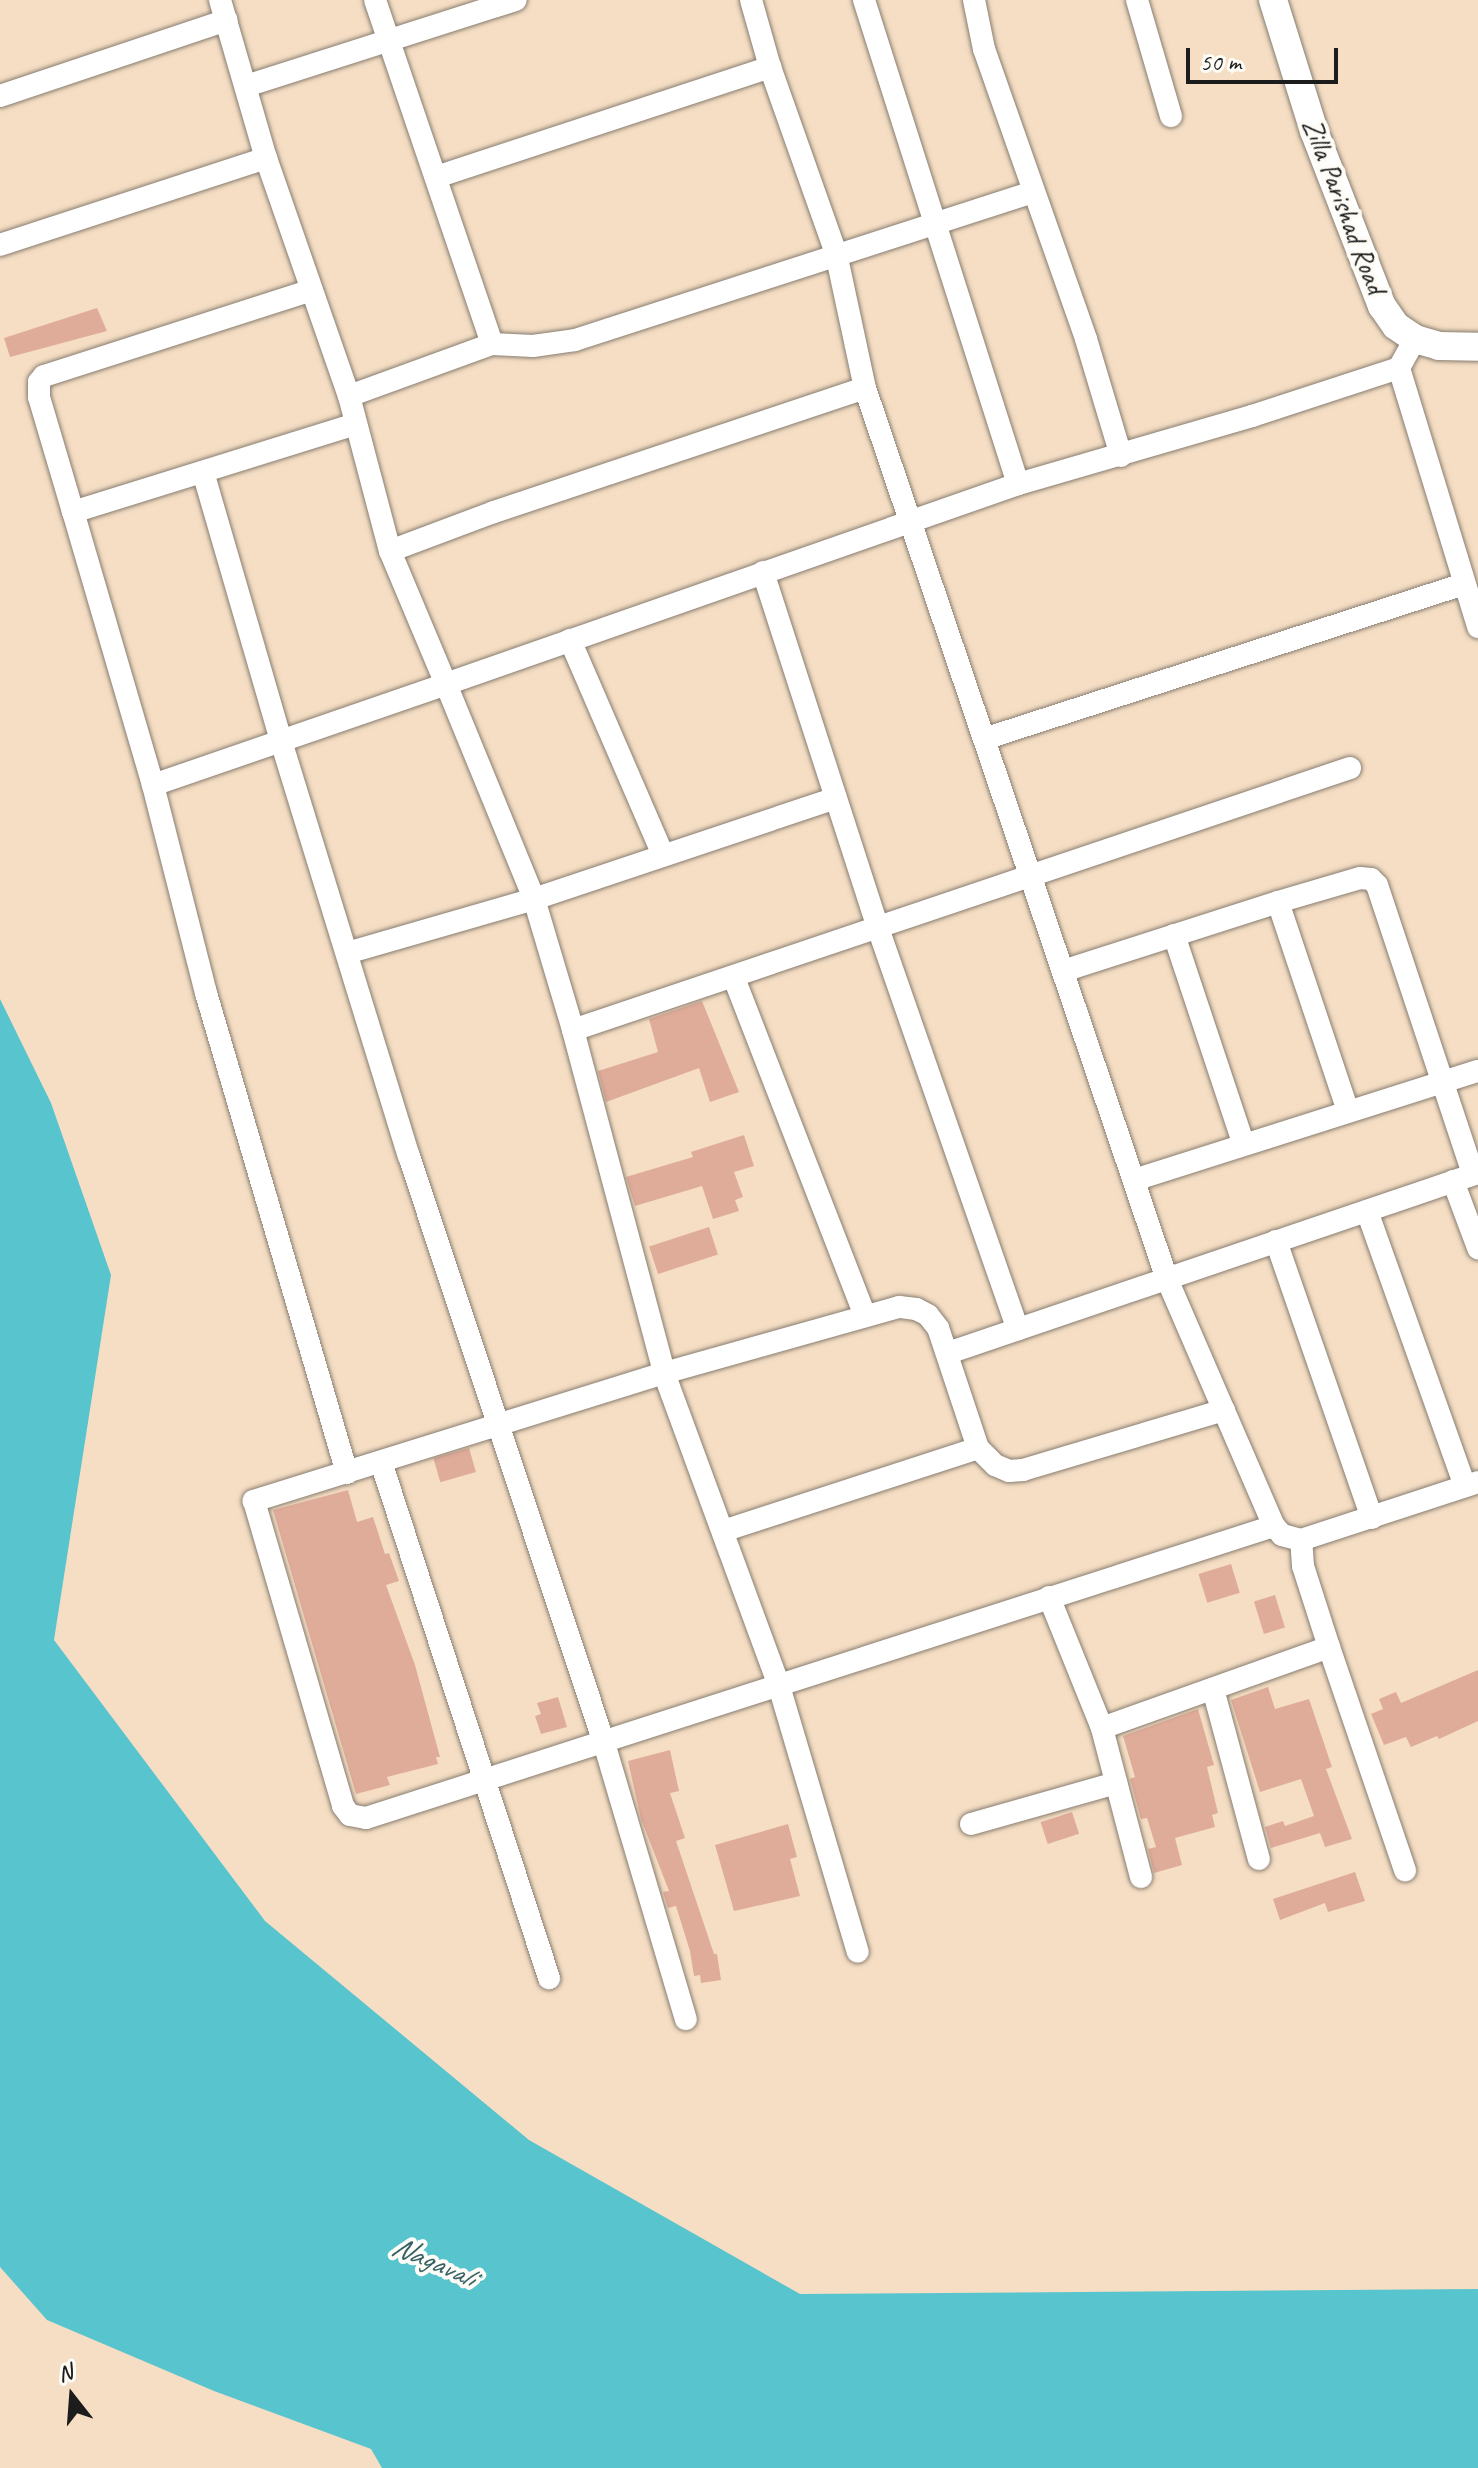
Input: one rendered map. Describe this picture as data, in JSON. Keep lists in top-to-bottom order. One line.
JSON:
{"streets":{"main road":["Zilla Parishad Road"]},"water":["Nagavali"],"scale_bar":"50 m","north":"top"}
